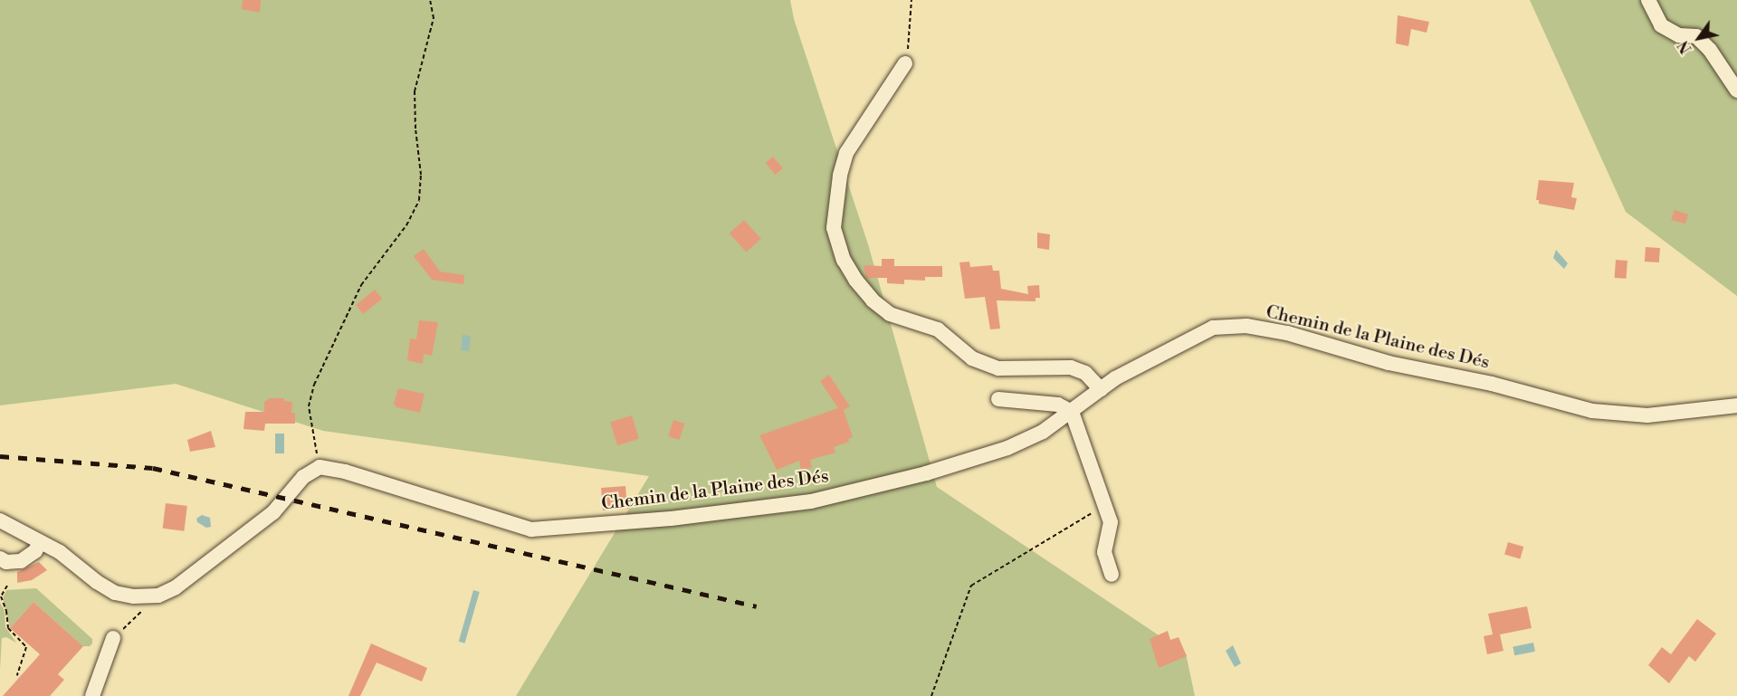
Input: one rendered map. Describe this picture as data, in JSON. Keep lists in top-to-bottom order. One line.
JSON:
{"streets":{"street":["Chemin de la Plaine des Dés"]},"north":"bottom left"}
